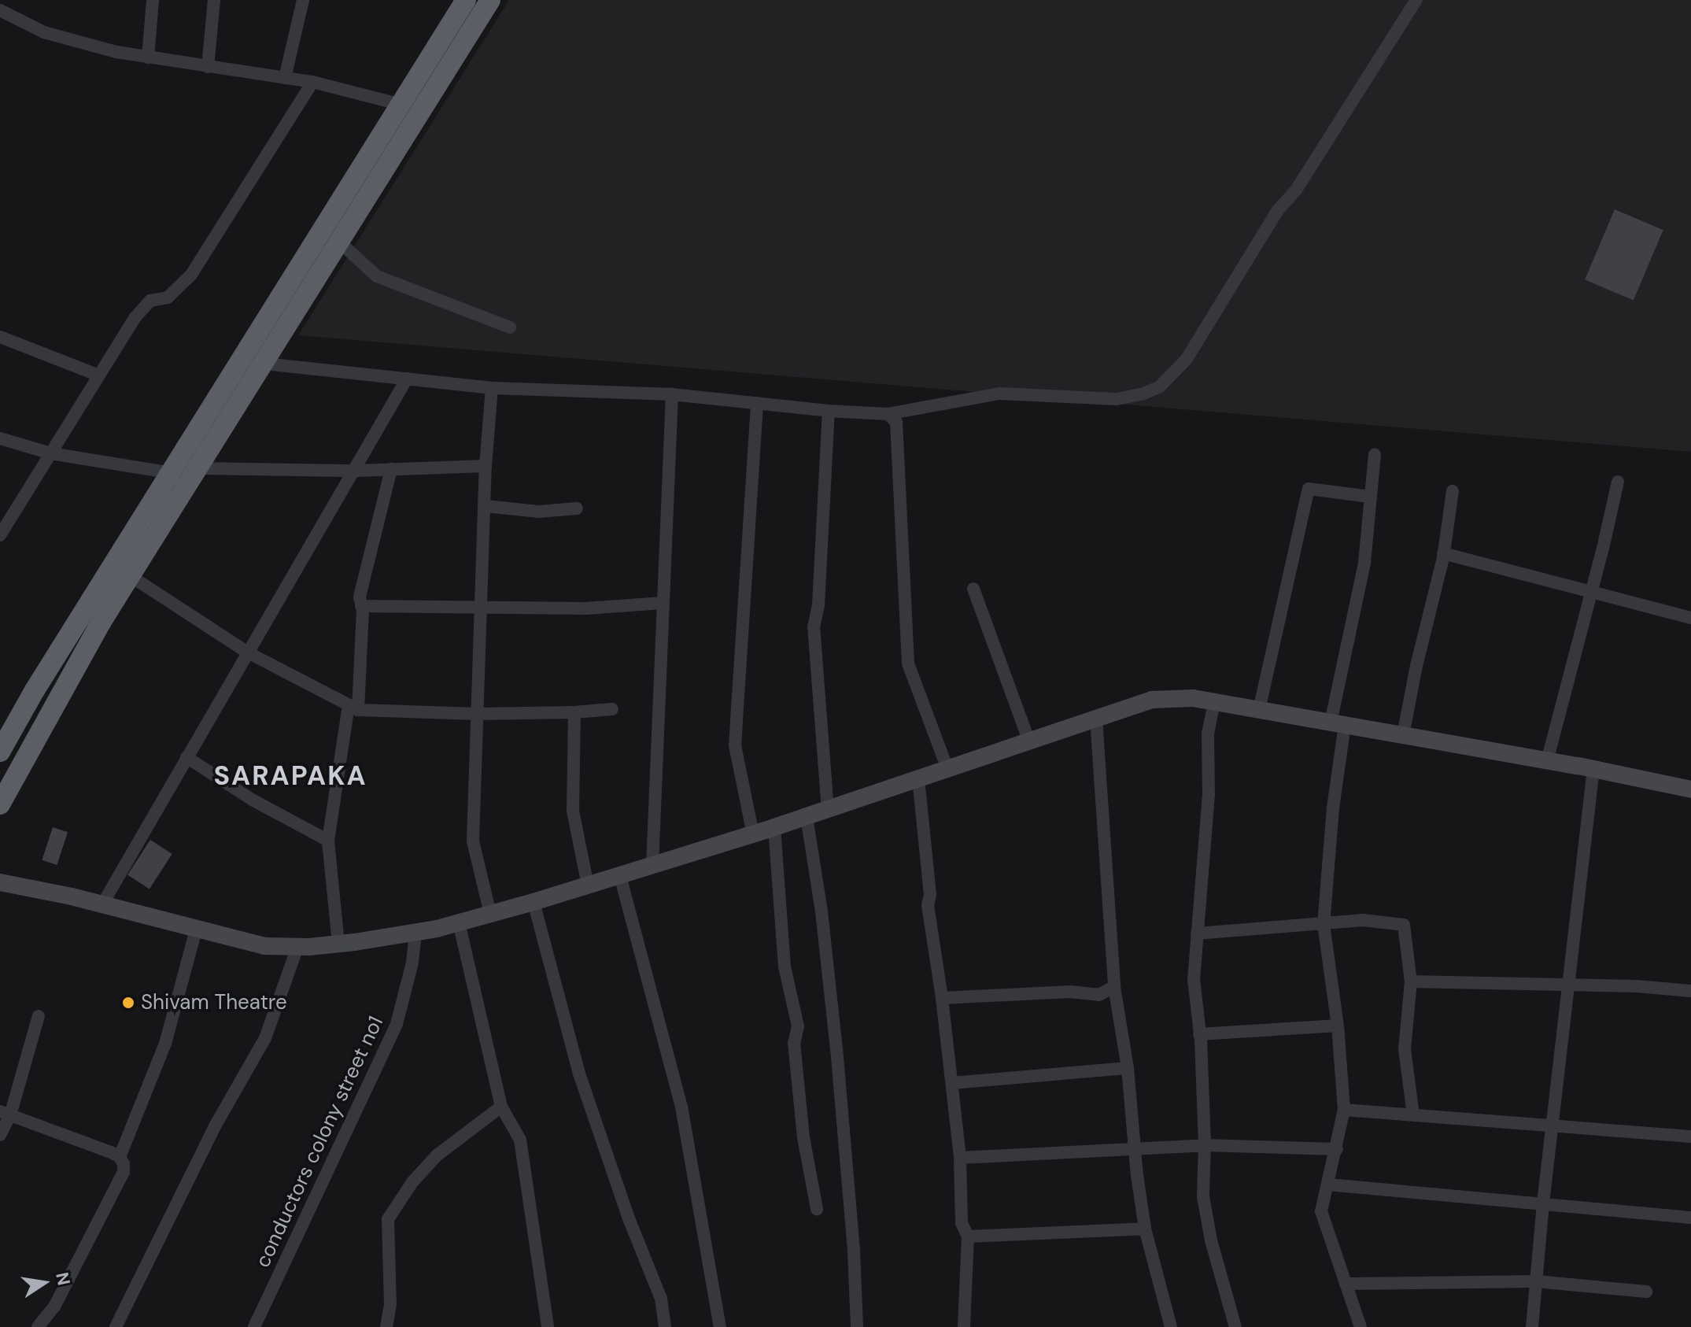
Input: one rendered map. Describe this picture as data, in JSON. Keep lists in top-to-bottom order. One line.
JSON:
{"streets":{"street":["conductors colony street no1"]},"districts":["SARAPAKA"],"places":["Shivam Theatre"],"north":"right"}
